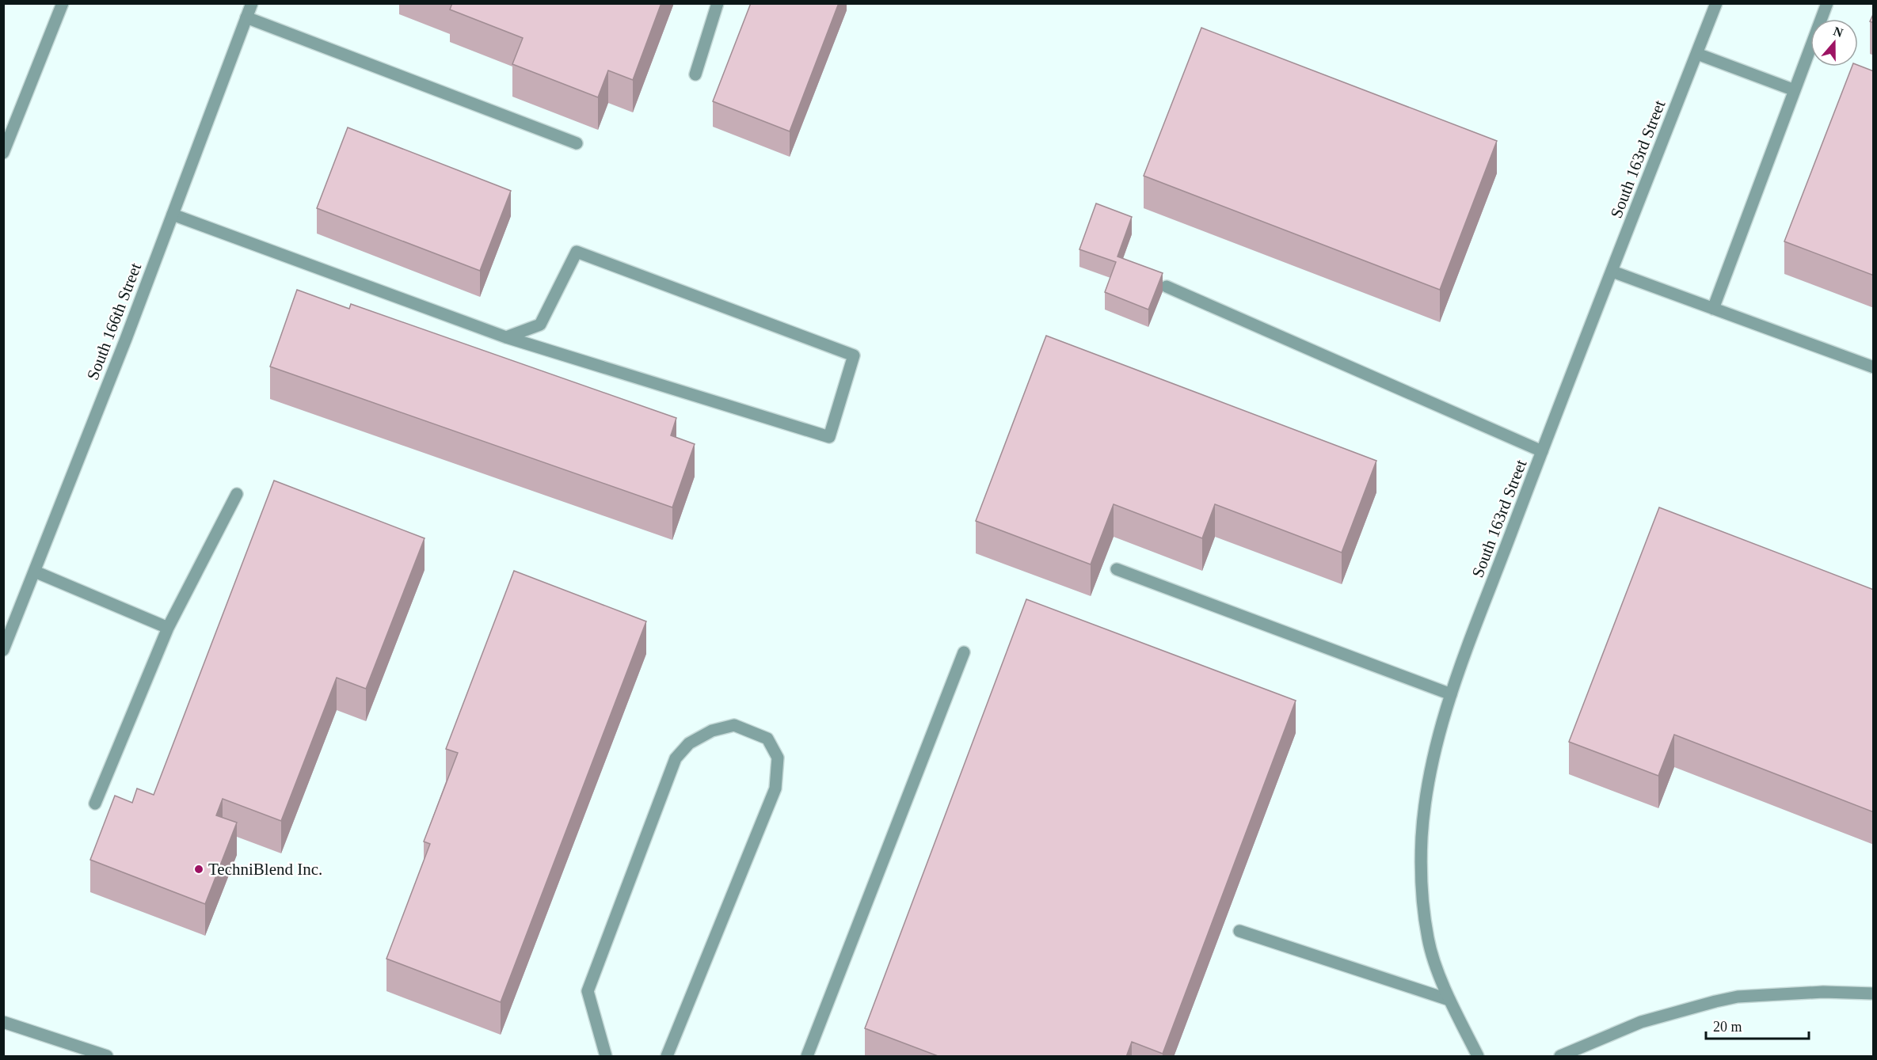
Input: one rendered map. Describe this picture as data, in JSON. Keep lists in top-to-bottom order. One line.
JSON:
{"streets":{"street":["South 163rd Street","South 166th Street"]},"places":["TechniBlend Inc."],"scale_bar":"20 m","north":"top"}
